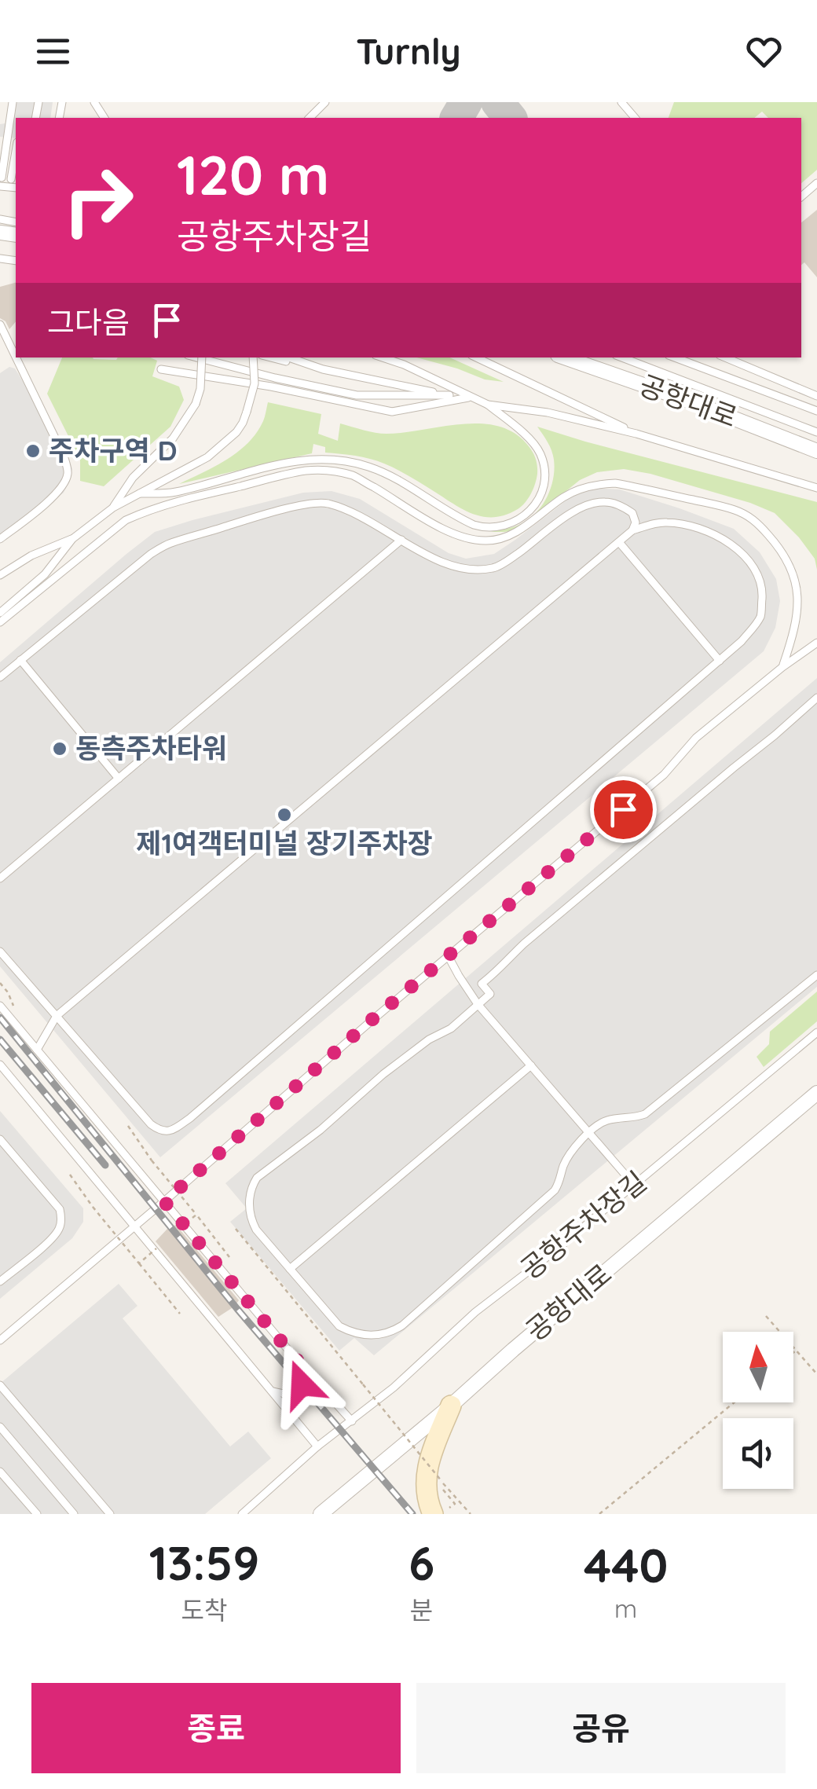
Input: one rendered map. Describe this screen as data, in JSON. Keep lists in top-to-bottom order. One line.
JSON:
{"streets":{"street":["공항대로"],"lane":["공항주차장길"]},"places":["주차구역 D","동측주차타워","제1여객터미널 장기주차장"],"north":"top","page":{"header":"Turnly","turn":["120 m","공항주차장길"],"then":"그다음","eta":["13:59","도착","6","분","440","m"],"buttons":["종료","공유"]}}
